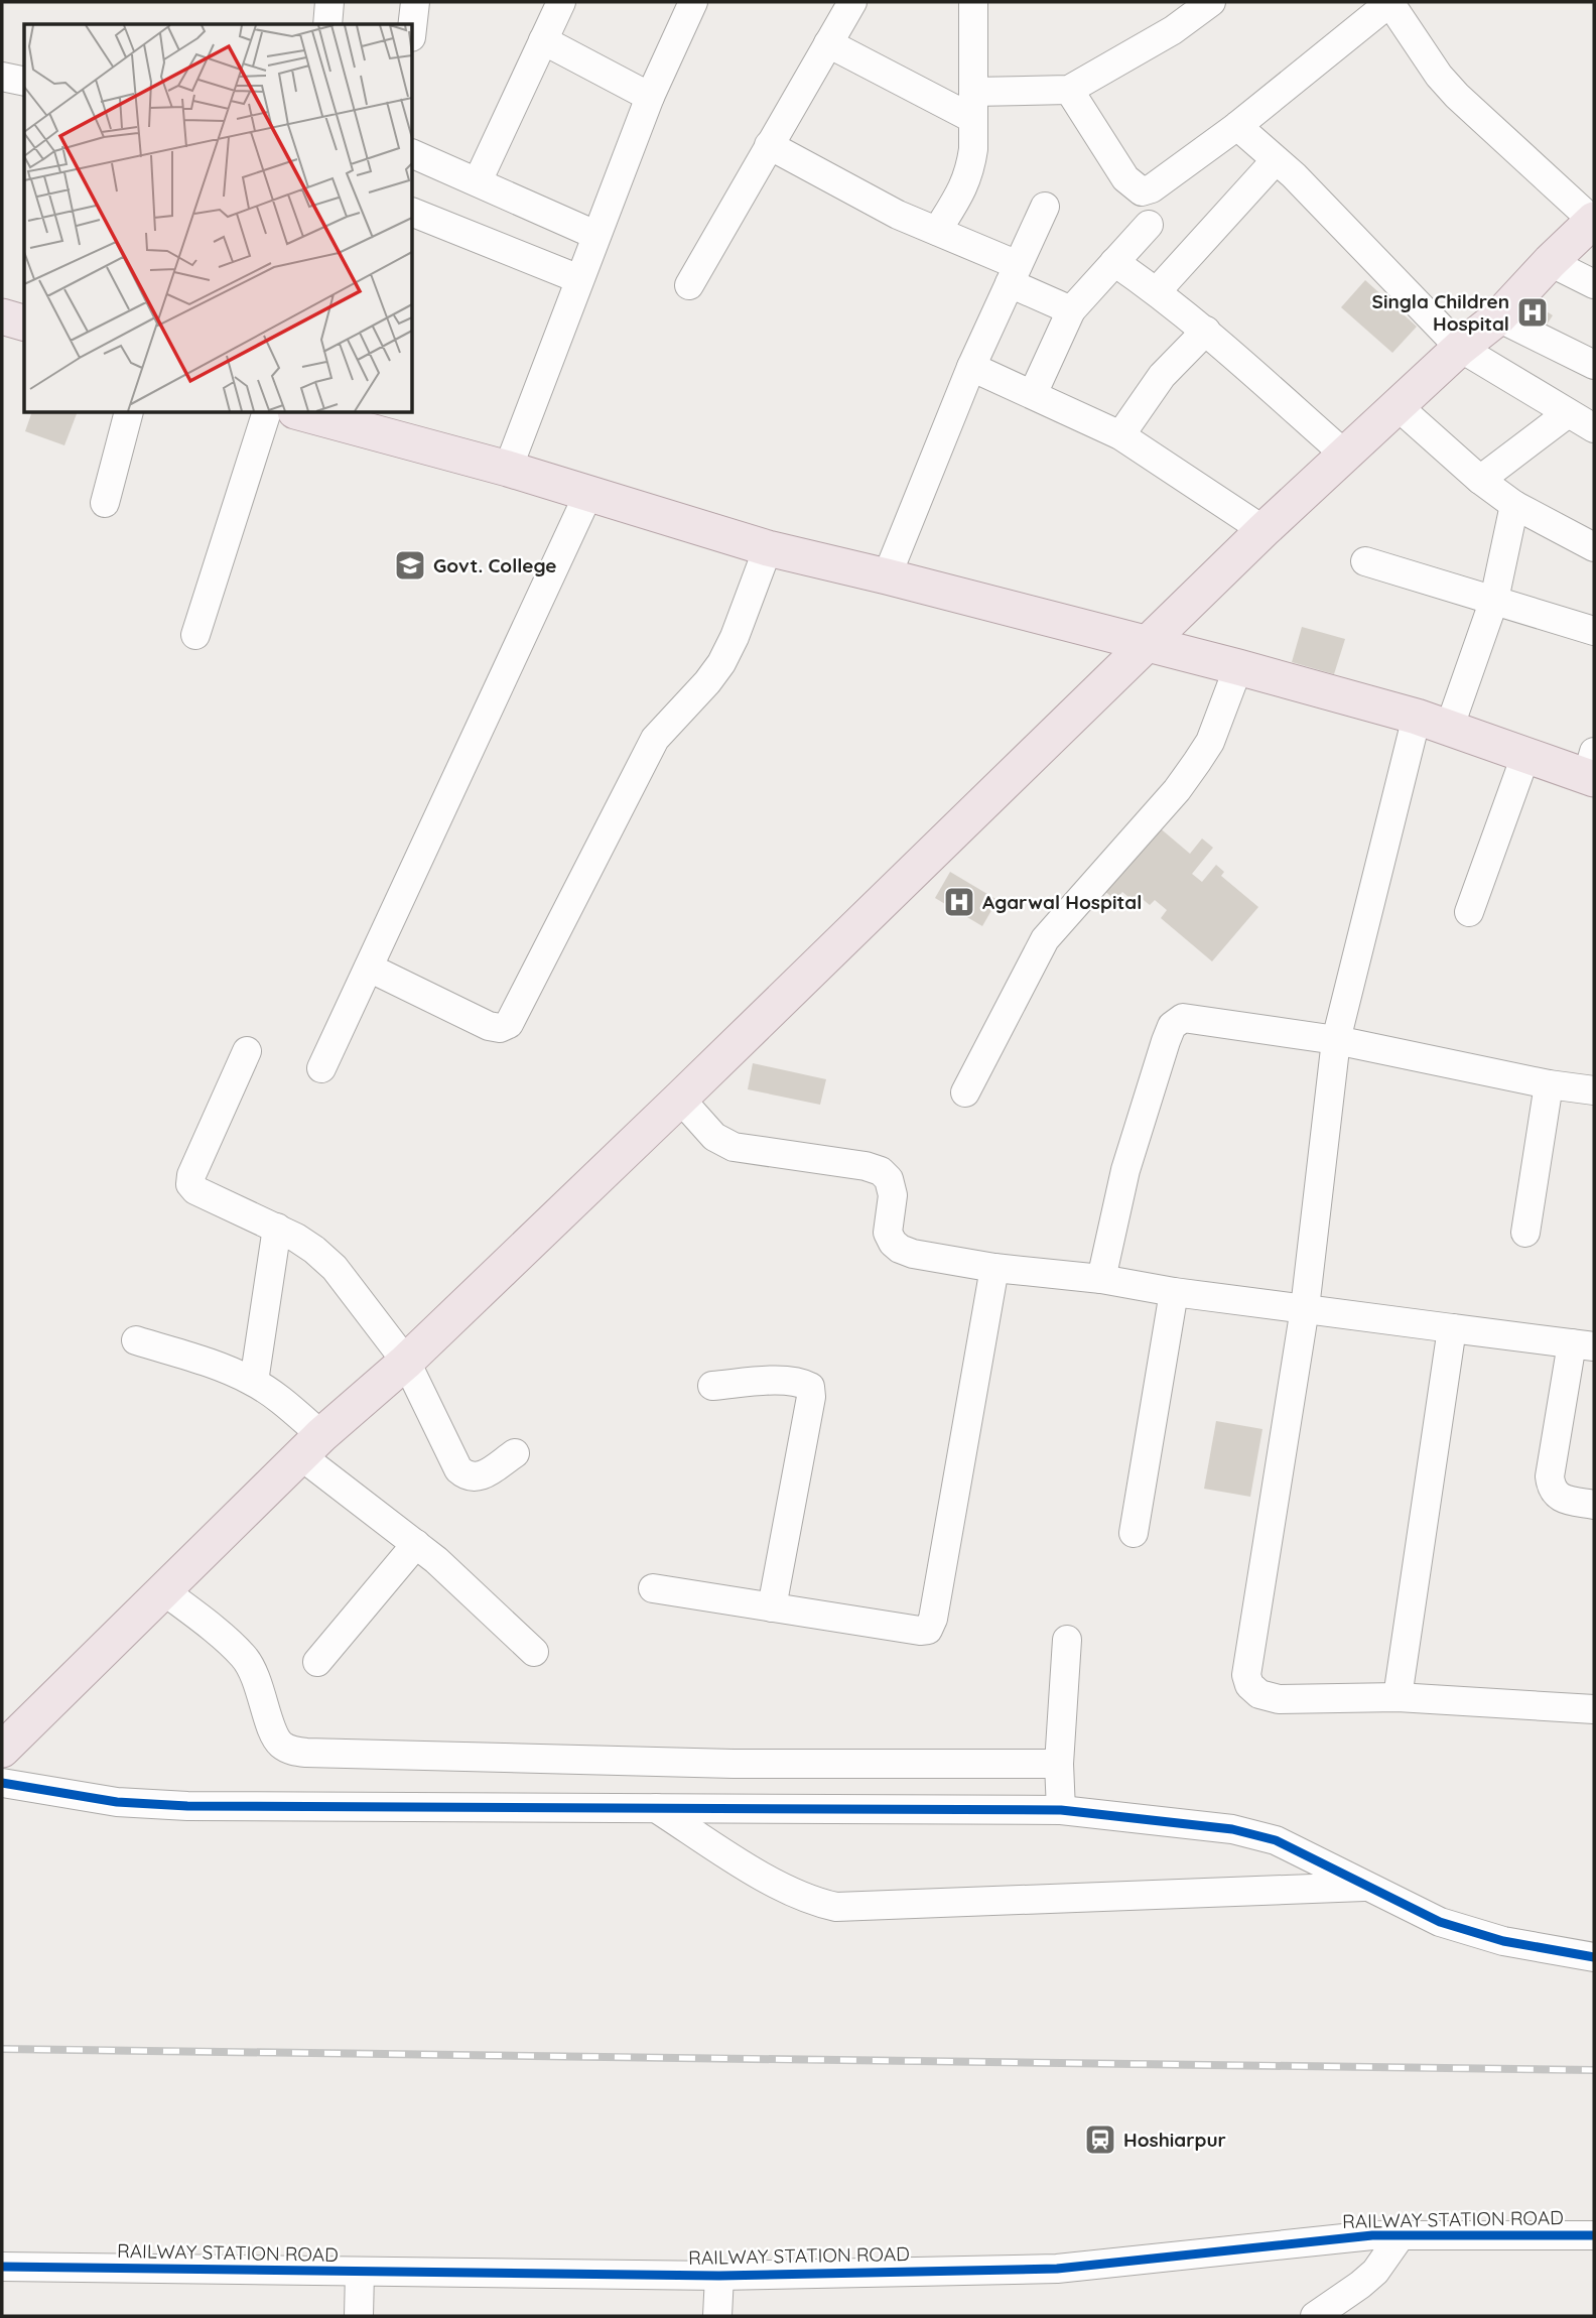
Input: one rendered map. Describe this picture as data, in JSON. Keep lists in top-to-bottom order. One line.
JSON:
{"streets":{"street":["RAILWAY STATION ROAD"]},"places":{"hospital":["Singla Children Hospital","Agarwal Hospital"],"school or university":["Govt. College"],"station":["Hoshiarpur"]}}
